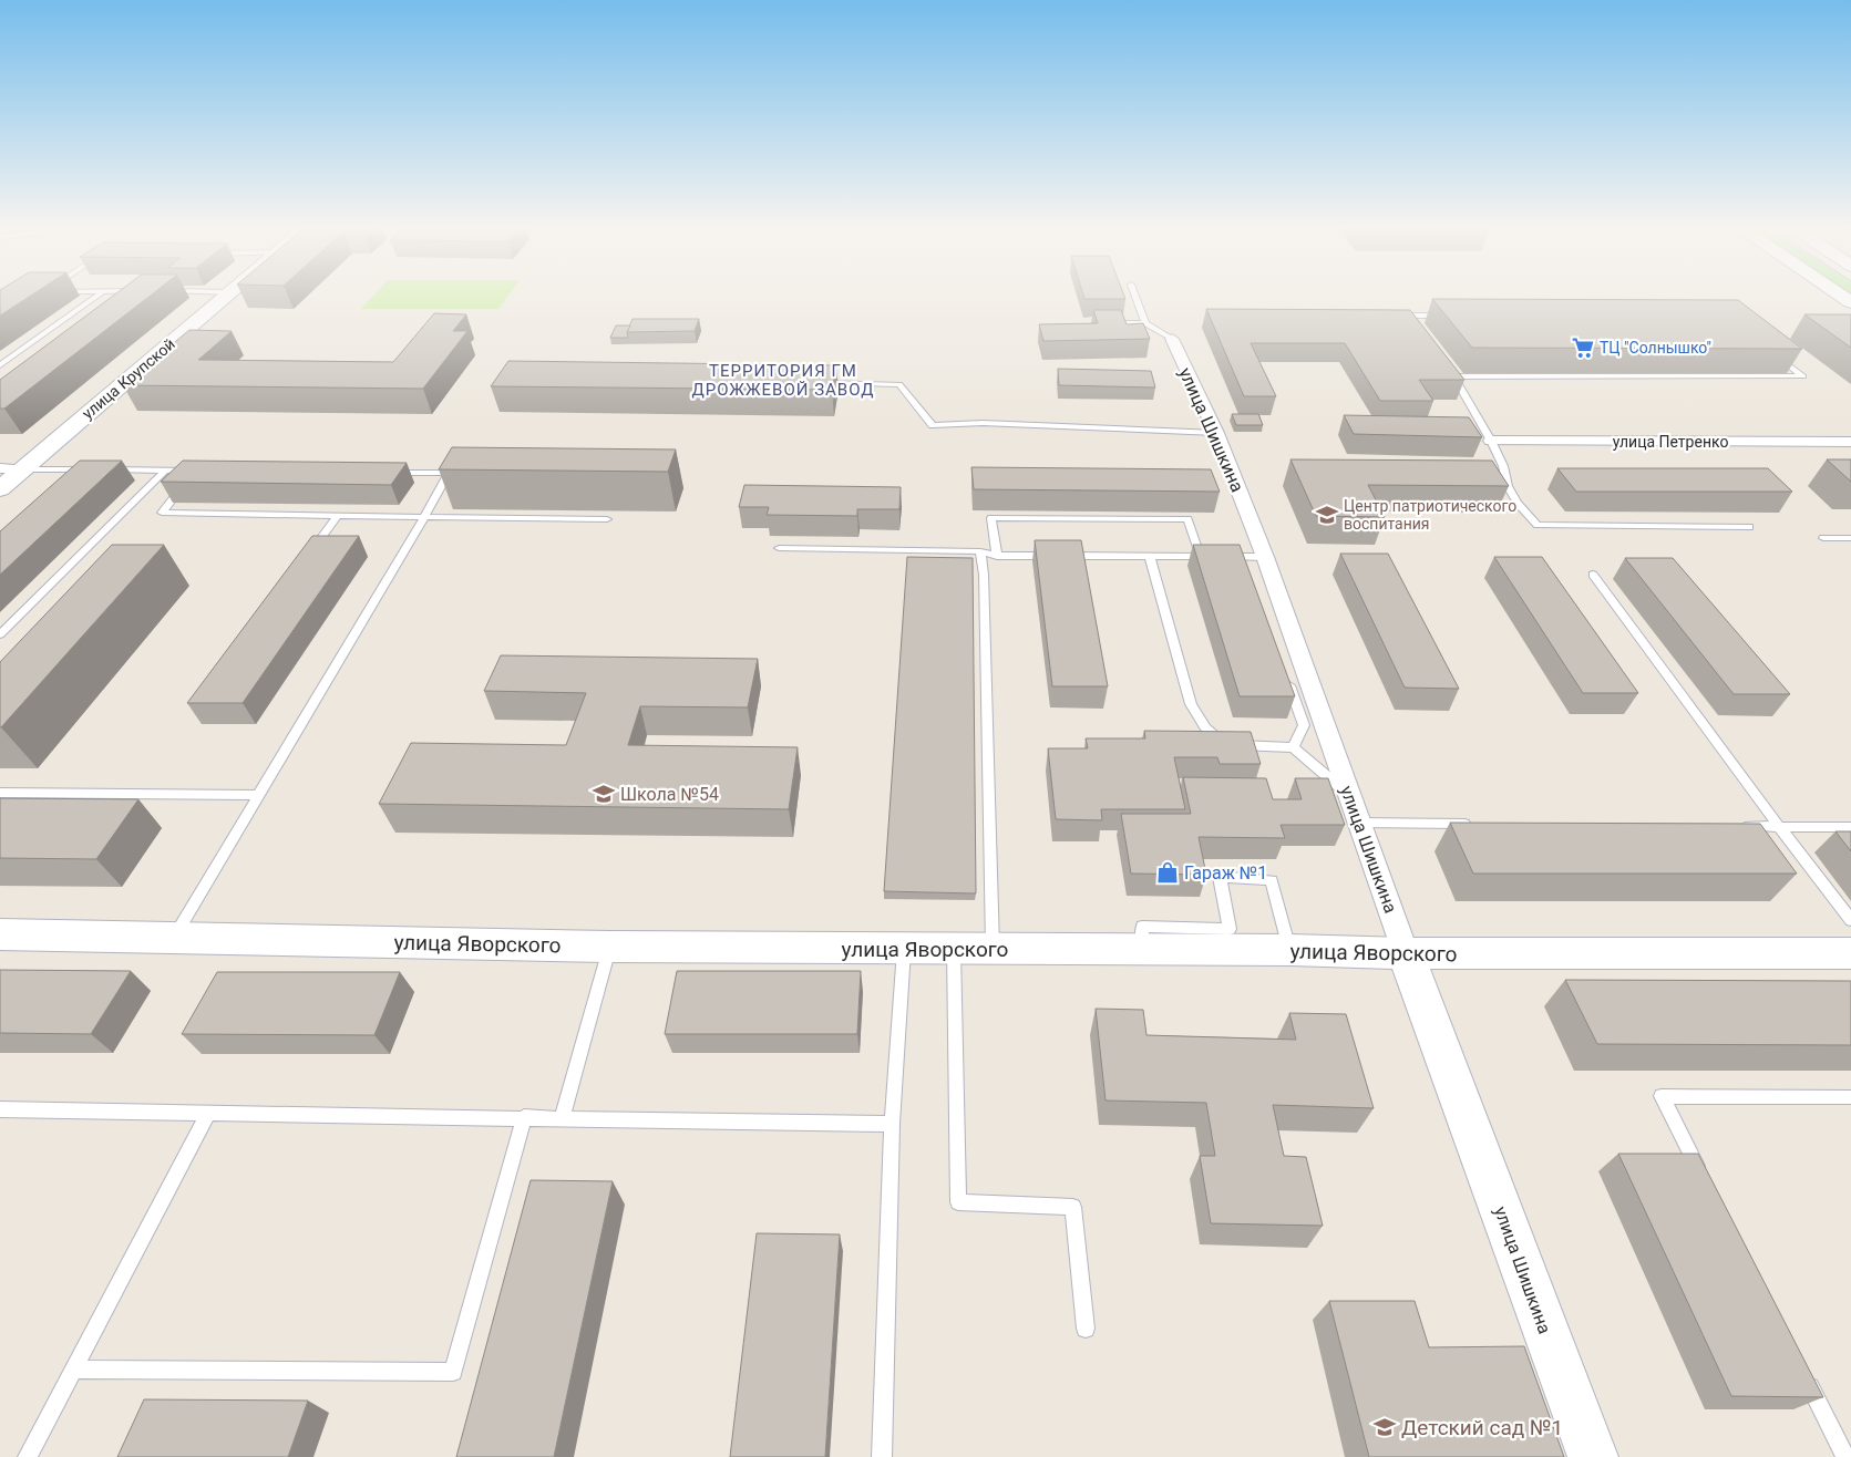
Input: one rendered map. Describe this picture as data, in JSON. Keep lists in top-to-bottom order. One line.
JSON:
{"streets":{"main road":["улица Крупской","улица Шишкина","улица Яворского"],"street":["улица Петренко"]},"crossings":[["улица Шишкина","улица Яворского"]],"districts":["ТЕРРИТОРИЯ ГМ ДРОЖЖЕВОЙ ЗАВОД"],"places":{"supermarket":["ТЦ \"Солнышко\""],"school or university":["Центр патриотического воспитания","Школа №54","Детский сад №1"],"shop":["Гараж №1"]}}
